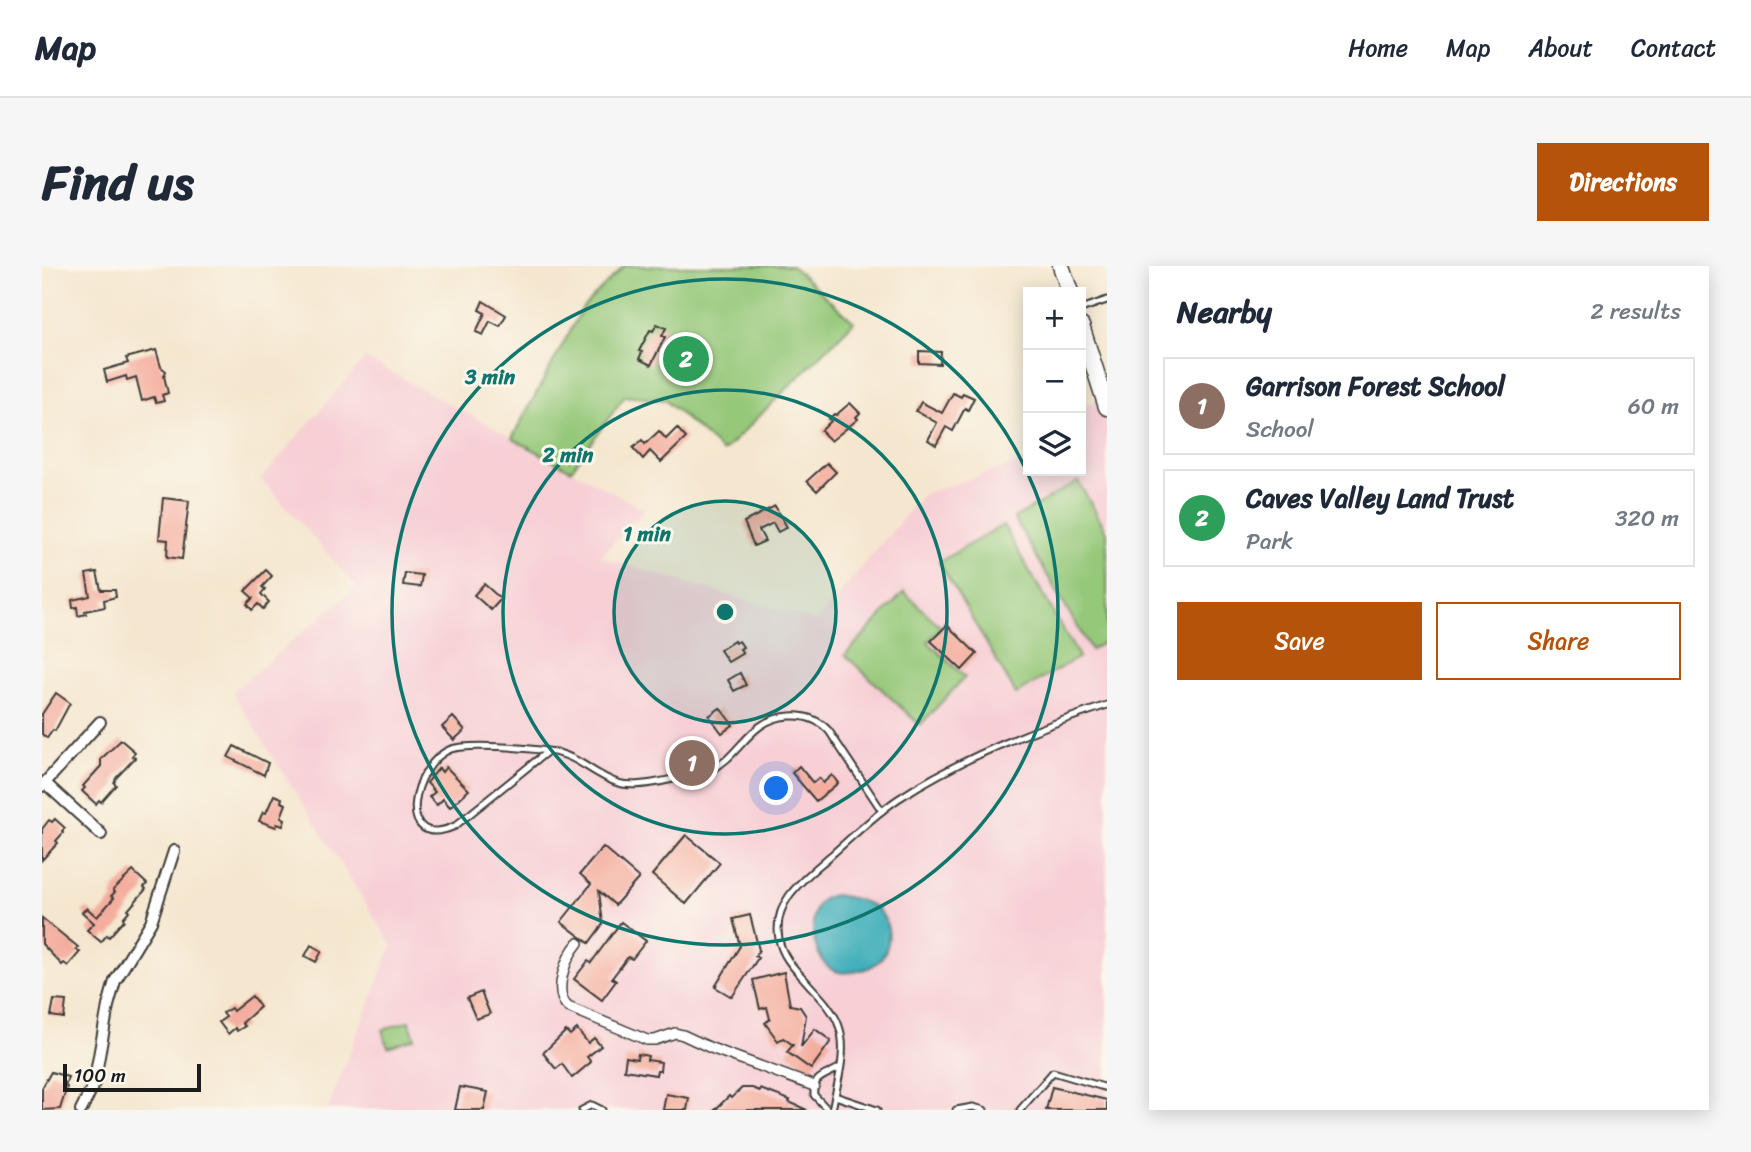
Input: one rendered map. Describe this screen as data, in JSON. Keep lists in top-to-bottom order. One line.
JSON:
{"scale_bar":"100 m","page":{"header":"Map","nav":["Home","Map","About","Contact"],"title":"Find us","buttons":["Directions",["Save","Share"]],"heading":["Nearby","2 results"],"map_buttons":["+","−"],"pins":["2","1"],"list":[{"mark":"1","name":"Garrison Forest School","note":"School","value":"60 m"},{"mark":"2","name":"Caves Valley Land Trust","note":"Park","value":"320 m"}],"scale":"100 m"},"rings":["3 min","2 min","1 min"]}
